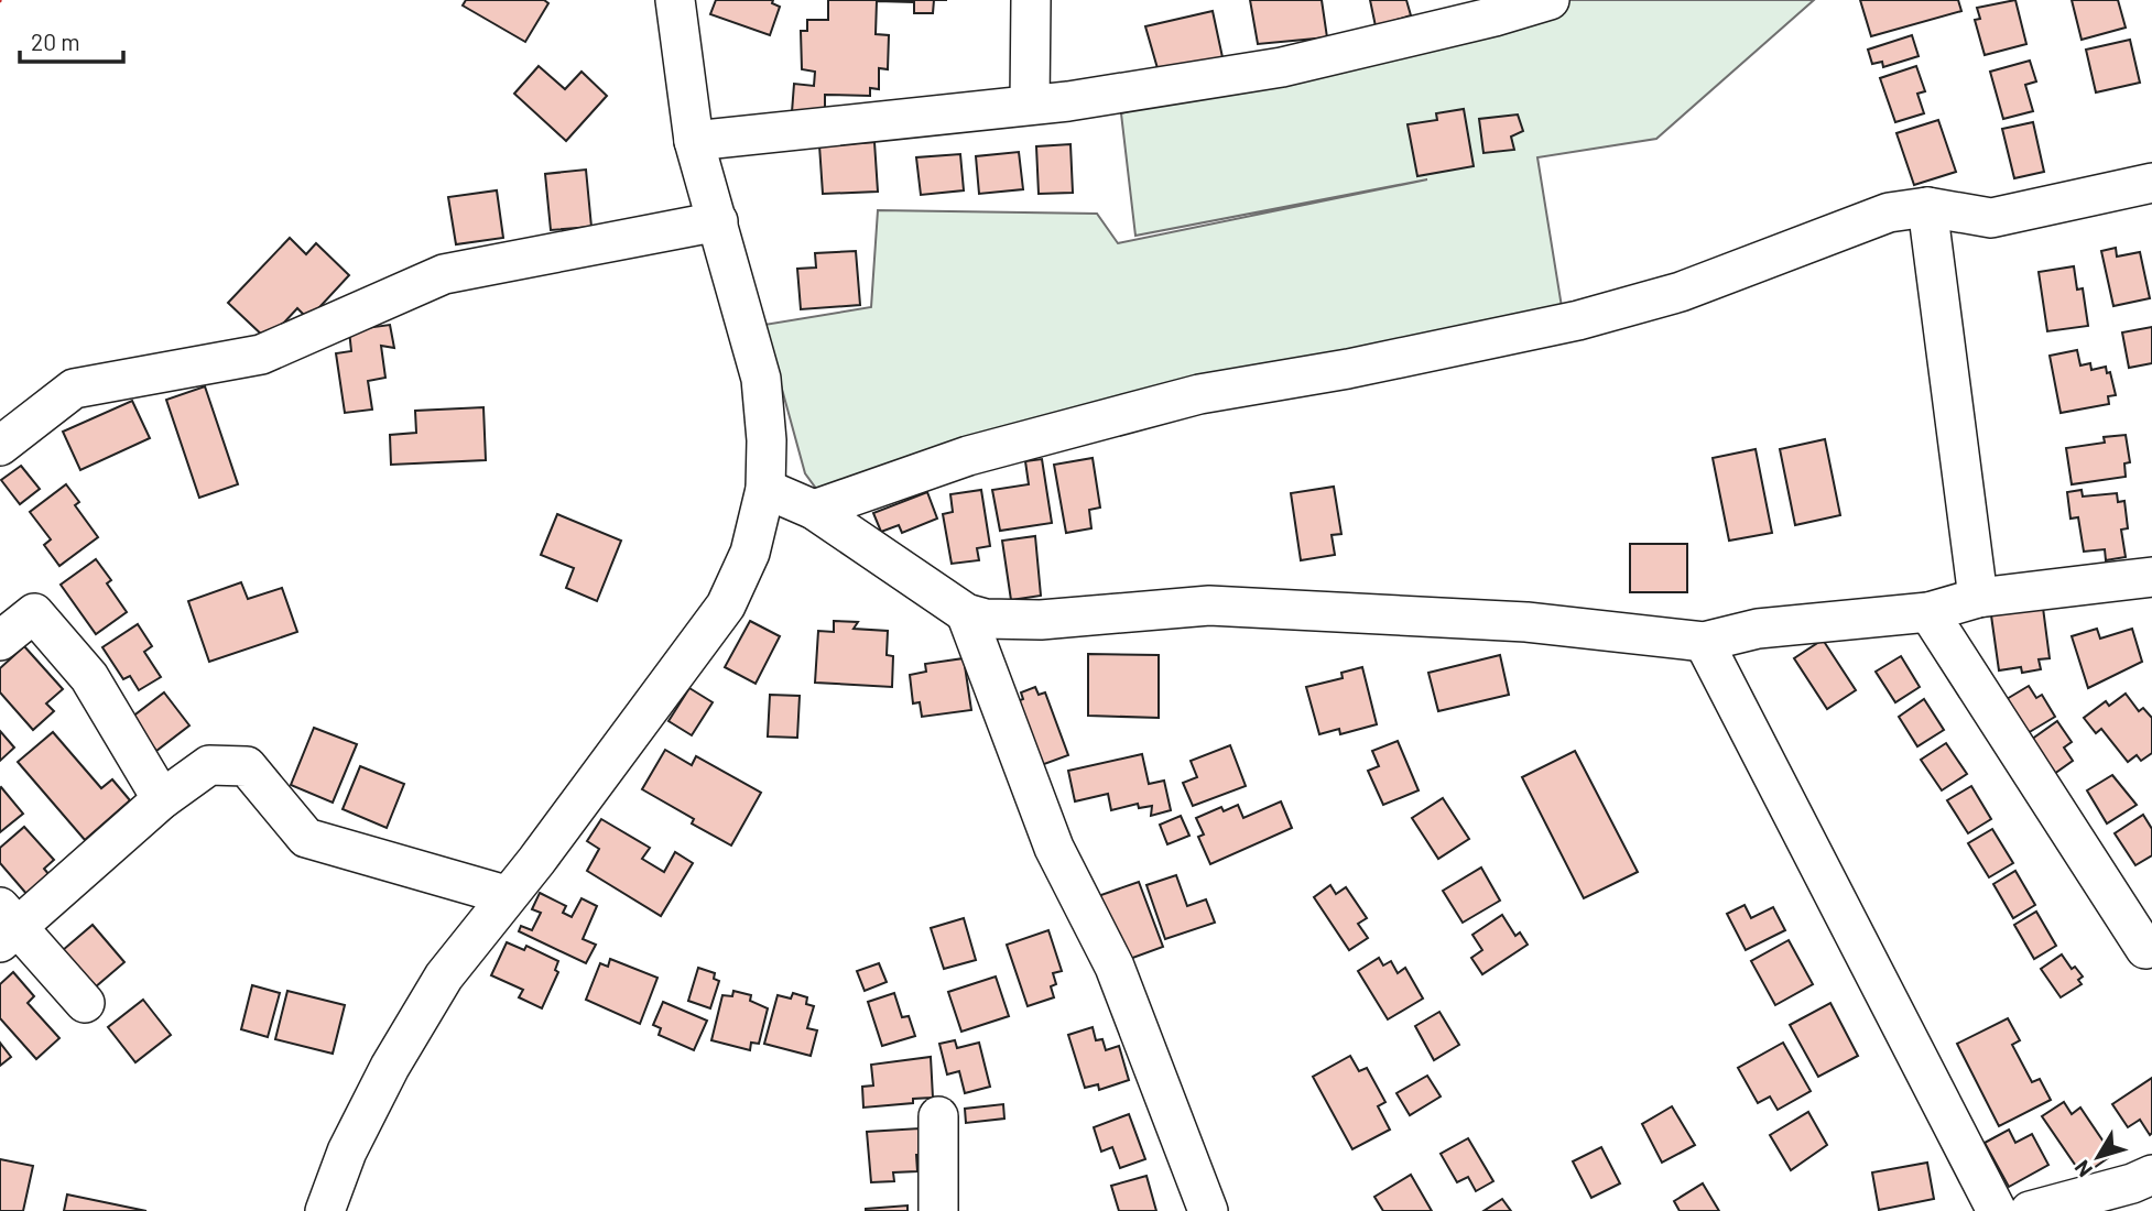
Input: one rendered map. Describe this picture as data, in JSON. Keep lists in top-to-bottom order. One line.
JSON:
{"scale_bar":"20 m","north":"bottom left"}
